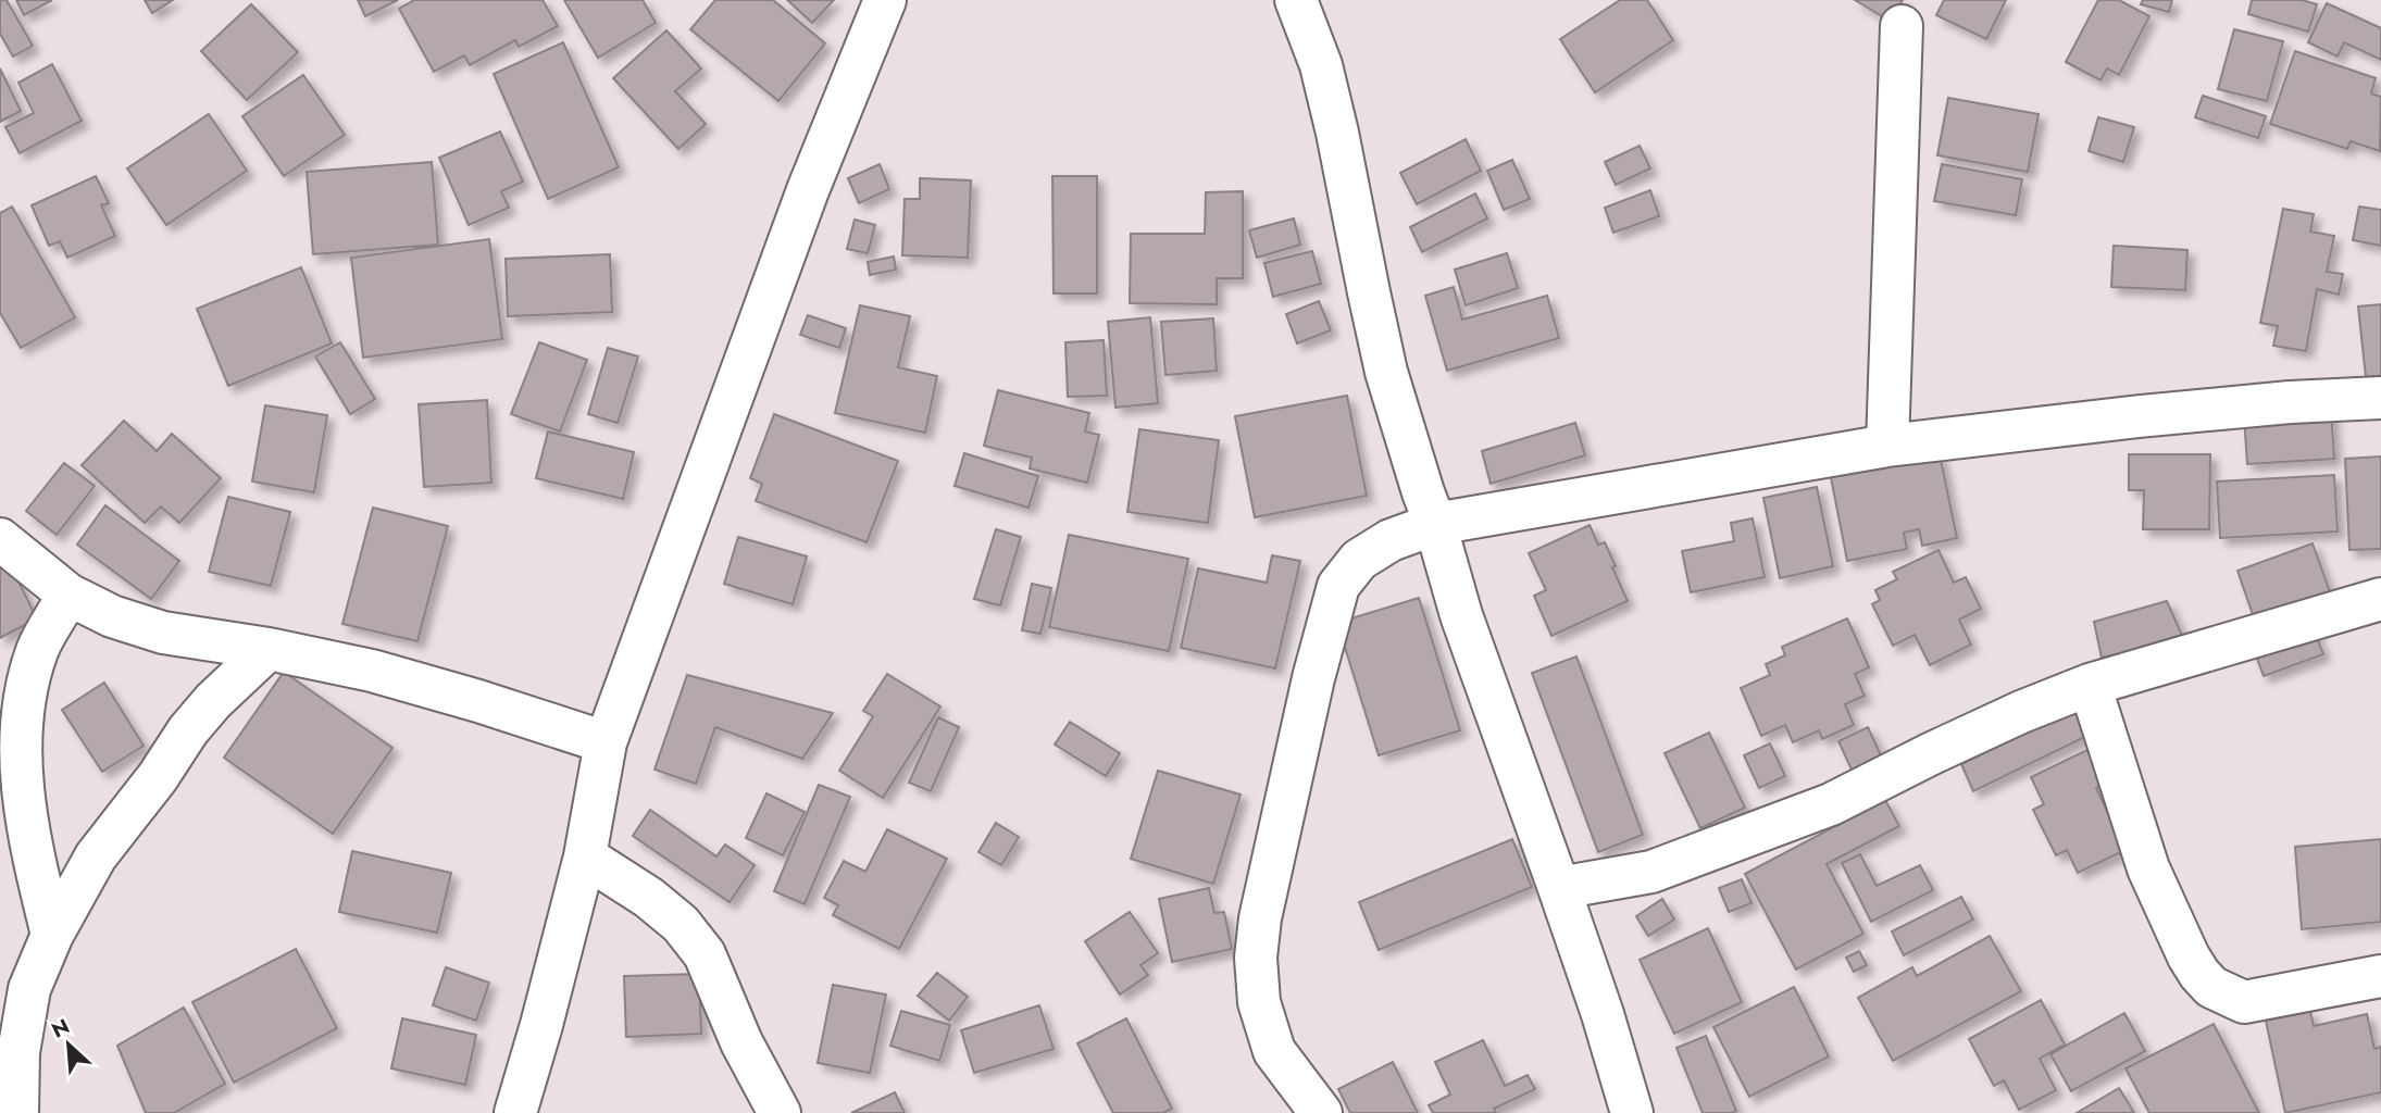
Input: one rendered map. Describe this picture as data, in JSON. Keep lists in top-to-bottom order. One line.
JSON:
{"north":"top left"}
